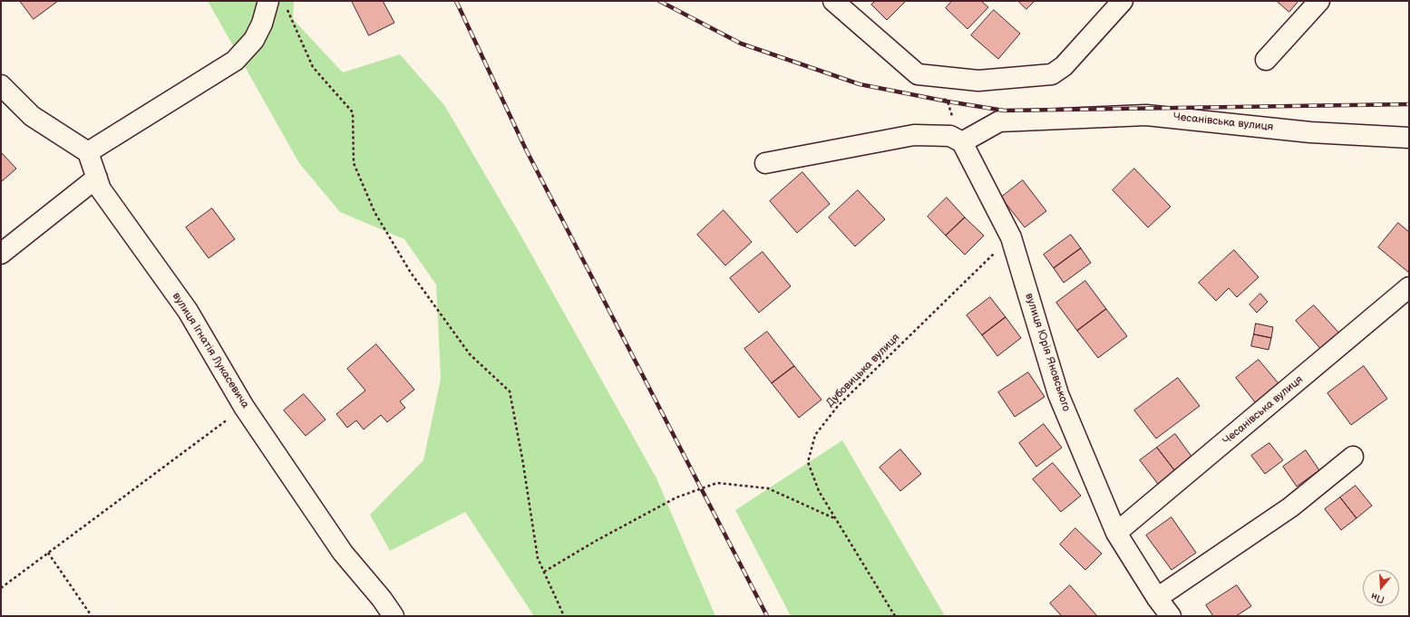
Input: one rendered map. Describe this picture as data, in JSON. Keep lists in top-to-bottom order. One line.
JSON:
{"streets":{"street":["Чесанівська вулиця","вулиця Ігнатія Лукасевича","вулиця Юрія Яновського"],"path":["Дубовицька вулиця"]},"crossings":[["Чесанівська вулиця","вулиця Юрія Яновського"],["вулиця Юрія Яновського","Дубовицька вулиця"]],"north":"bottom"}
